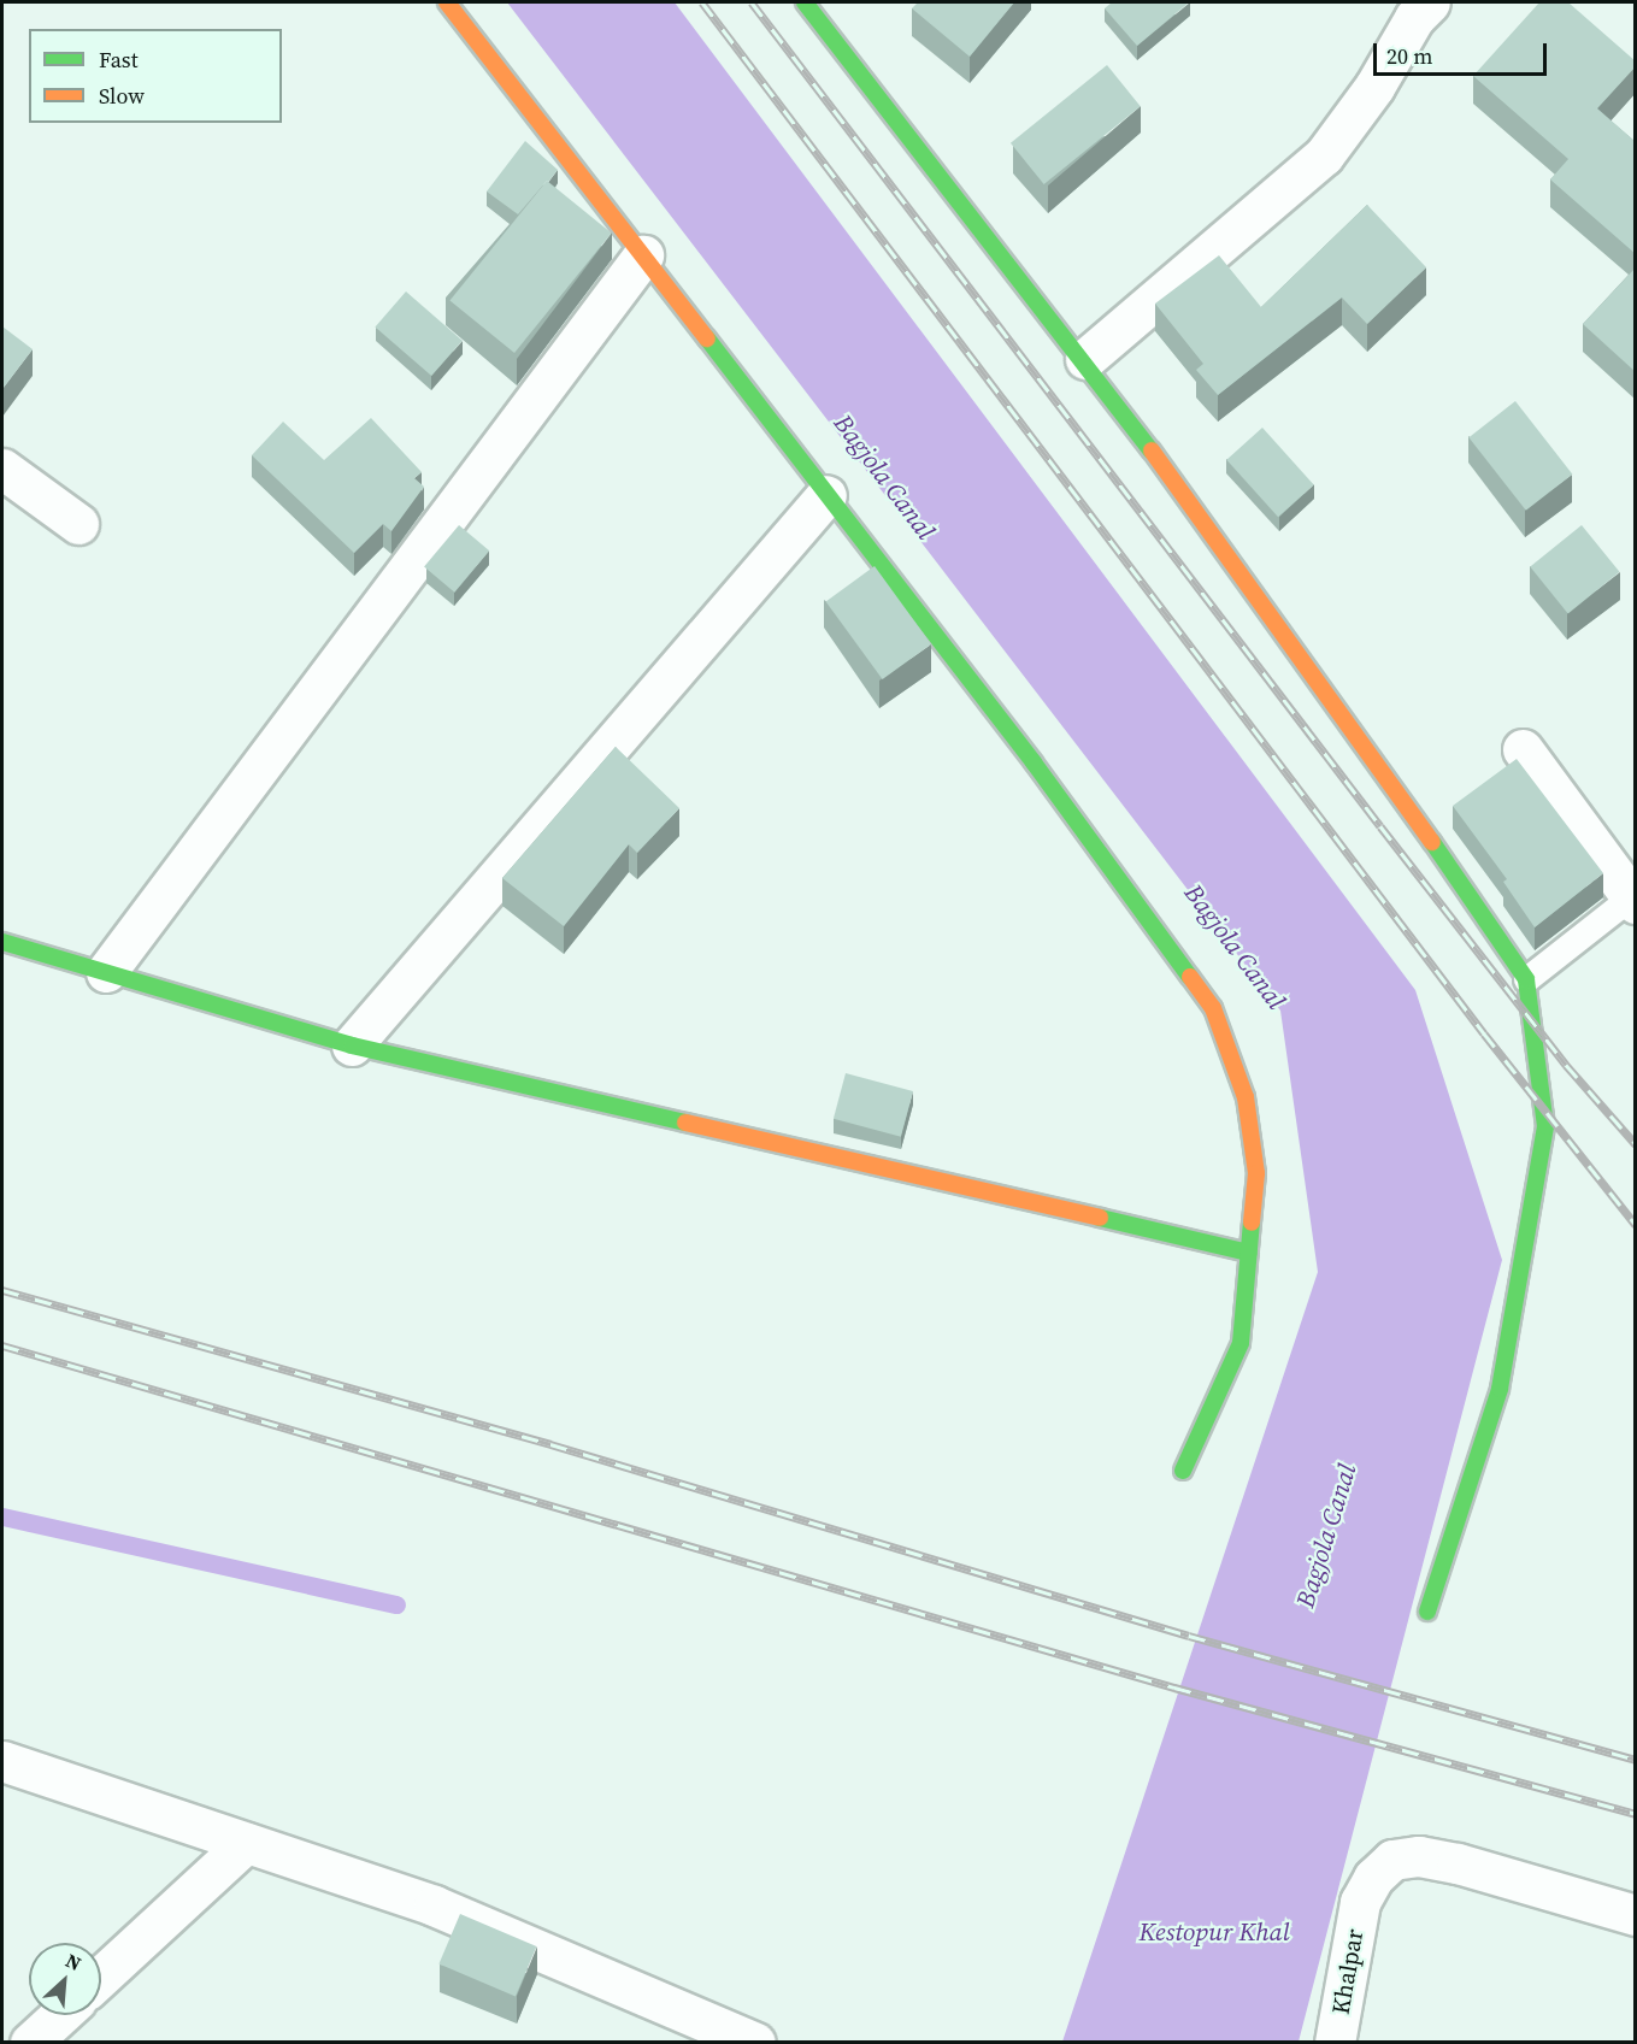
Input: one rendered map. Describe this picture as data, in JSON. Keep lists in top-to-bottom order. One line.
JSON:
{"streets":{"street":["Khalpar"]},"water":["Bagjola Canal","Kestopur Khal"],"legend":["Fast","Slow"],"scale_bar":"20 m","north":"top right"}
